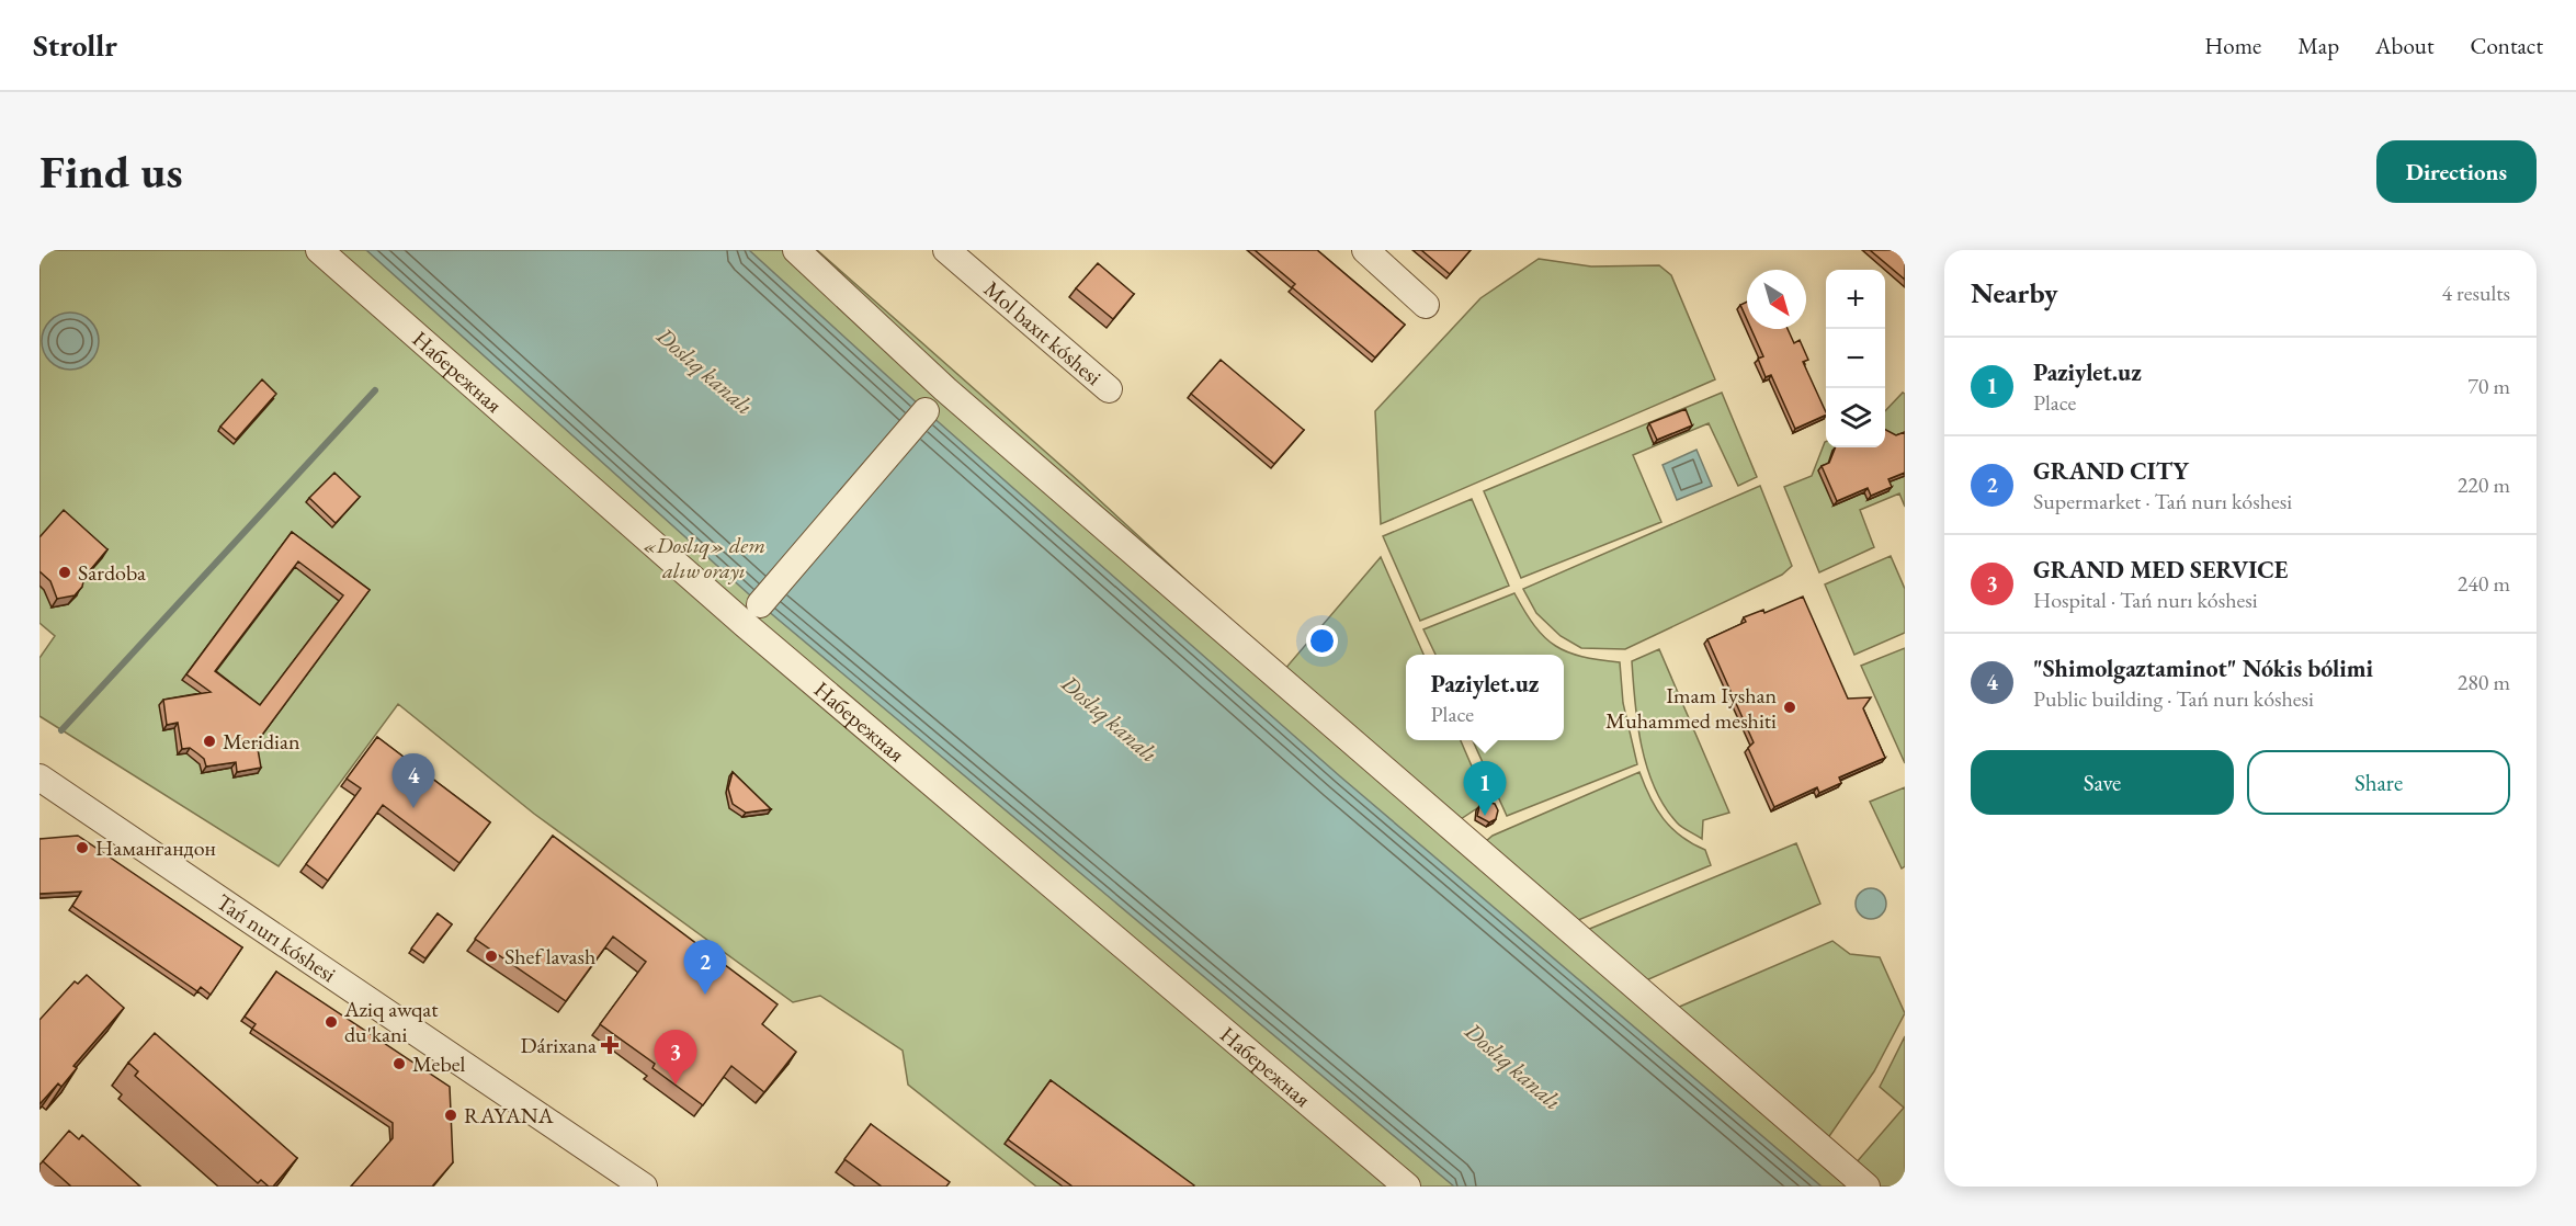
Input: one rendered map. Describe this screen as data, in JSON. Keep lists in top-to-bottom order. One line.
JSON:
{"streets":{"street":["Mol baxıt kóshesi","Набережная","Tań nurı kóshesi"]},"water":["Doslıq kanalı"],"parks":["«Doslıq» dem alıw orayı"],"places":{"other":["Sardoba","Imam Iyshan Muhammed meshiti","Meridian","Намангандон","Shef lavash","Aziq awqat du'kani","Mebel","RAYANA"],"health":["Dárixana"]},"north":"bottom right","page":{"header":"Strollr","nav":["Home","Map","About","Contact"],"buttons":["Directions",["Save","Share"]],"title":"Find us","heading":["Nearby","4 results"],"map_buttons":["+","−"],"list":[{"mark":"1","name":"Paziylet.uz","note":"Place","value":"70 m"},{"mark":"2","name":"GRAND CITY","note":"Supermarket · Tań nurı kóshesi","value":"220 m"},{"mark":"3","name":"GRAND MED SERVICE","note":"Hospital · Tań nurı kóshesi","value":"240 m"},{"mark":"4","name":"\"Shimolgaztaminot\" Nókis bólimi","note":"Public building · Tań nurı kóshesi","value":"280 m"}],"popup":["Paziylet.uz","Place"],"pins":["4","1","2","3"]}}
